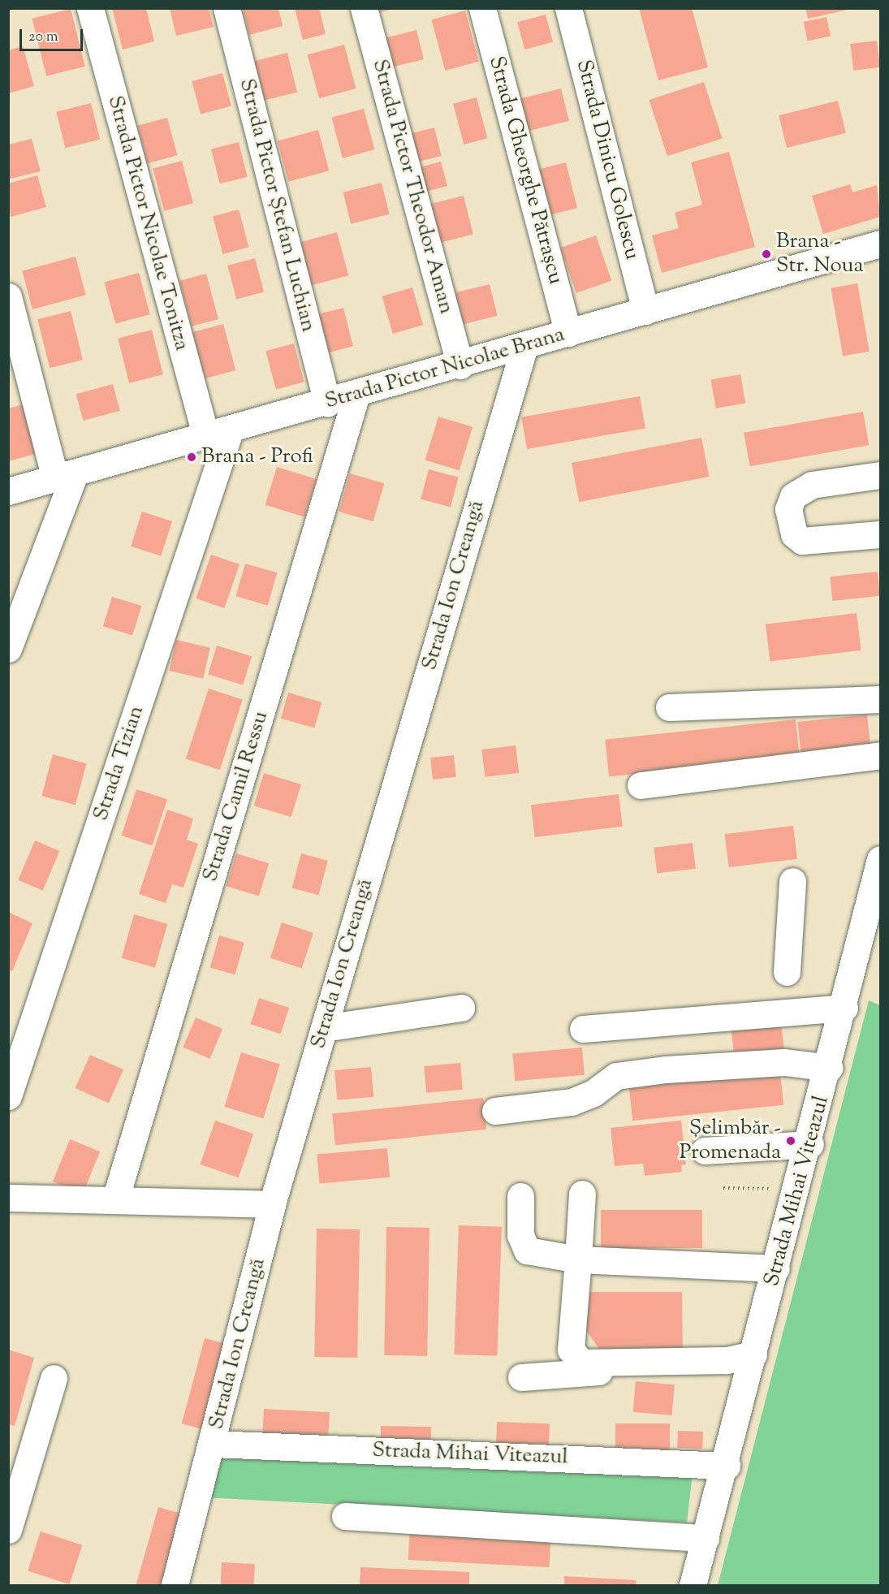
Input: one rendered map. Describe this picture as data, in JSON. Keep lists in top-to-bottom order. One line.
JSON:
{"streets":{"street":["Strada Dinicu Golescu","Strada Gheorghe Pătrașcu","Strada Pictor Theodor Aman","Strada Pictor Ștefan Luchian","Strada Pictor Nicolae Tonitza","Strada Pictor Nicolae Brana","Strada Ion Creangă","Strada Tizian","Strada Camil Ressu","Strada Mihai Viteazul"]},"crossings":[["Strada Dinicu Golescu","Strada Pictor Nicolae Brana"],["Strada Gheorghe Pătrașcu","Strada Pictor Nicolae Brana"],["Strada Pictor Theodor Aman","Strada Pictor Nicolae Brana"],["Strada Pictor Ștefan Luchian","Strada Pictor Nicolae Brana"],["Strada Pictor Nicolae Tonitza","Strada Pictor Nicolae Brana"],["Strada Pictor Nicolae Tonitza","Strada Tizian"],["Strada Pictor Nicolae Brana","Strada Ion Creangă"],["Strada Pictor Nicolae Brana","Strada Tizian"],["Strada Pictor Nicolae Brana","Strada Camil Ressu"],["Strada Ion Creangă","Strada Mihai Viteazul"]],"places":["Brana - Str. Noua","Brana - Profi","Șelimbăr - Promenada"],"scale_bar":"20 m"}
